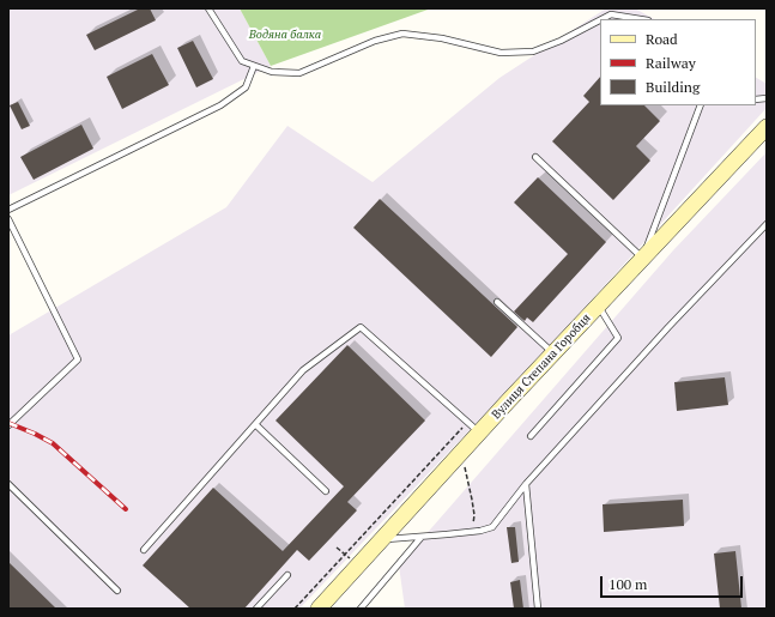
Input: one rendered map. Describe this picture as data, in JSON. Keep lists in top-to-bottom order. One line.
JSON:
{"streets":{"main road":["Вулиця Степана Горобця"]},"parks":["Водяна балка"],"legend":["Road","Railway","Building"],"scale_bar":"100 m"}
